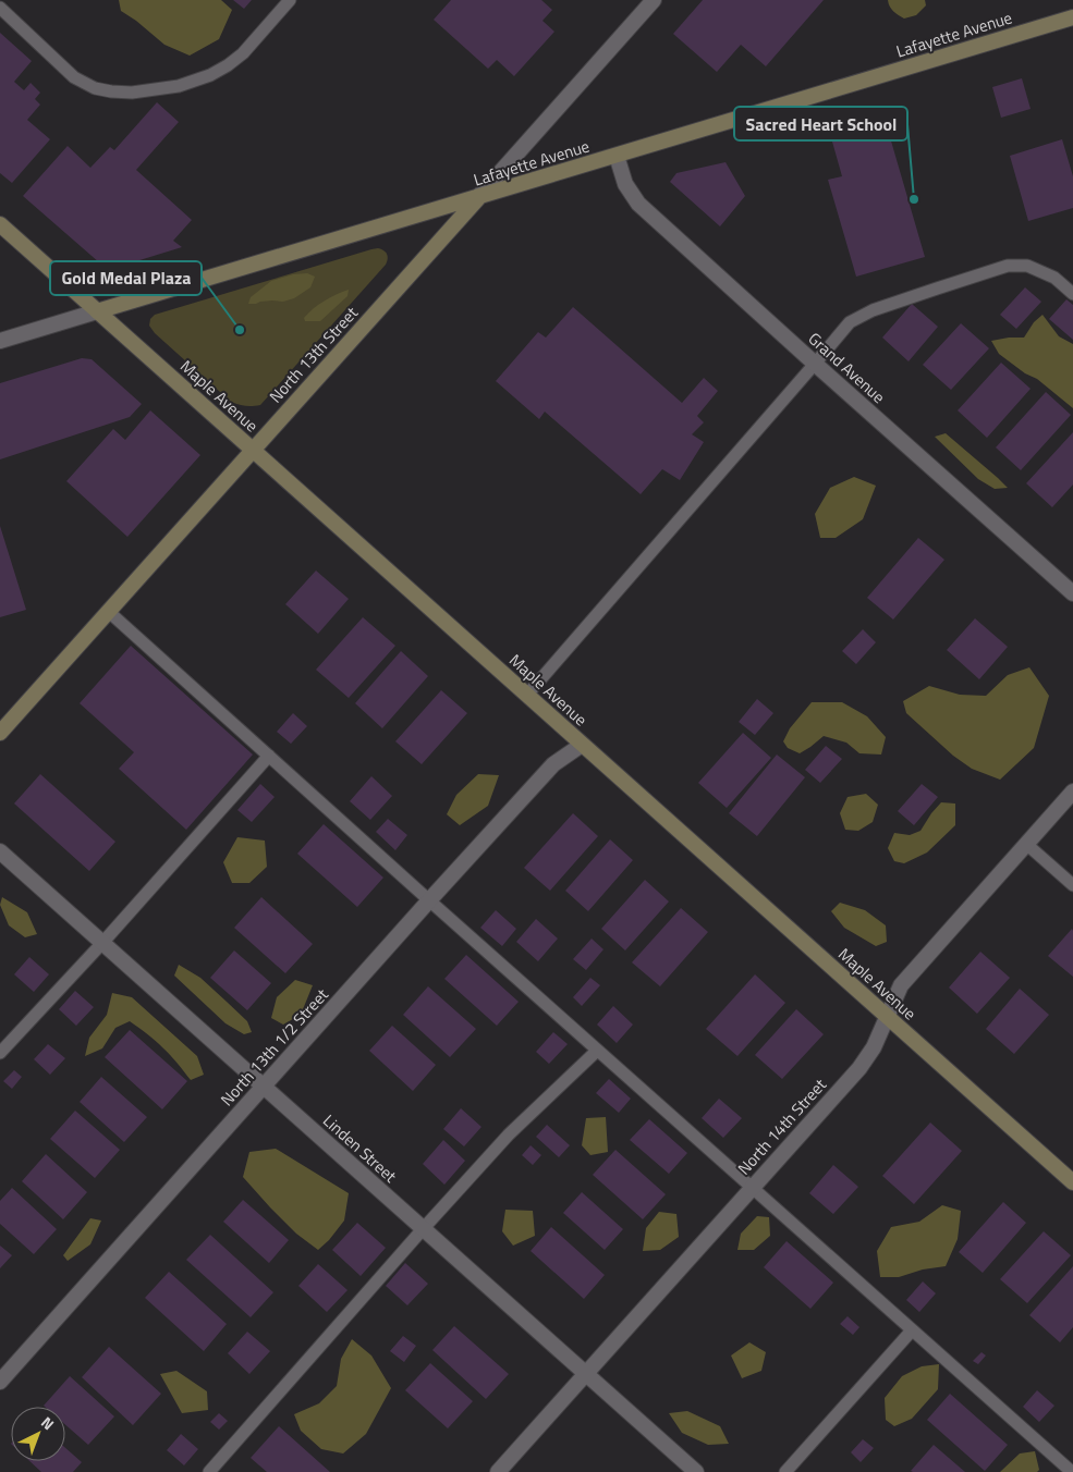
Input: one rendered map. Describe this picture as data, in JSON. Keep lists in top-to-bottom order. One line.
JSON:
{"streets":{"main road":["Lafayette Avenue","North 13th Street","Maple Avenue"],"street":["Grand Avenue","North 13th 1/2 Street","North 14th Street","Linden Street"]},"crossings":[["Lafayette Avenue","North 13th Street"],["Lafayette Avenue","Grand Avenue"],["Lafayette Avenue","Maple Avenue"],["North 13th Street","Maple Avenue"],["Maple Avenue","North 13th 1/2 Street"],["Maple Avenue","North 14th Street"],["North 13th 1/2 Street","Linden Street"],["North 14th Street","Linden Street"]],"places":["Sacred Heart School","Gold Medal Plaza"],"north":"top right"}
